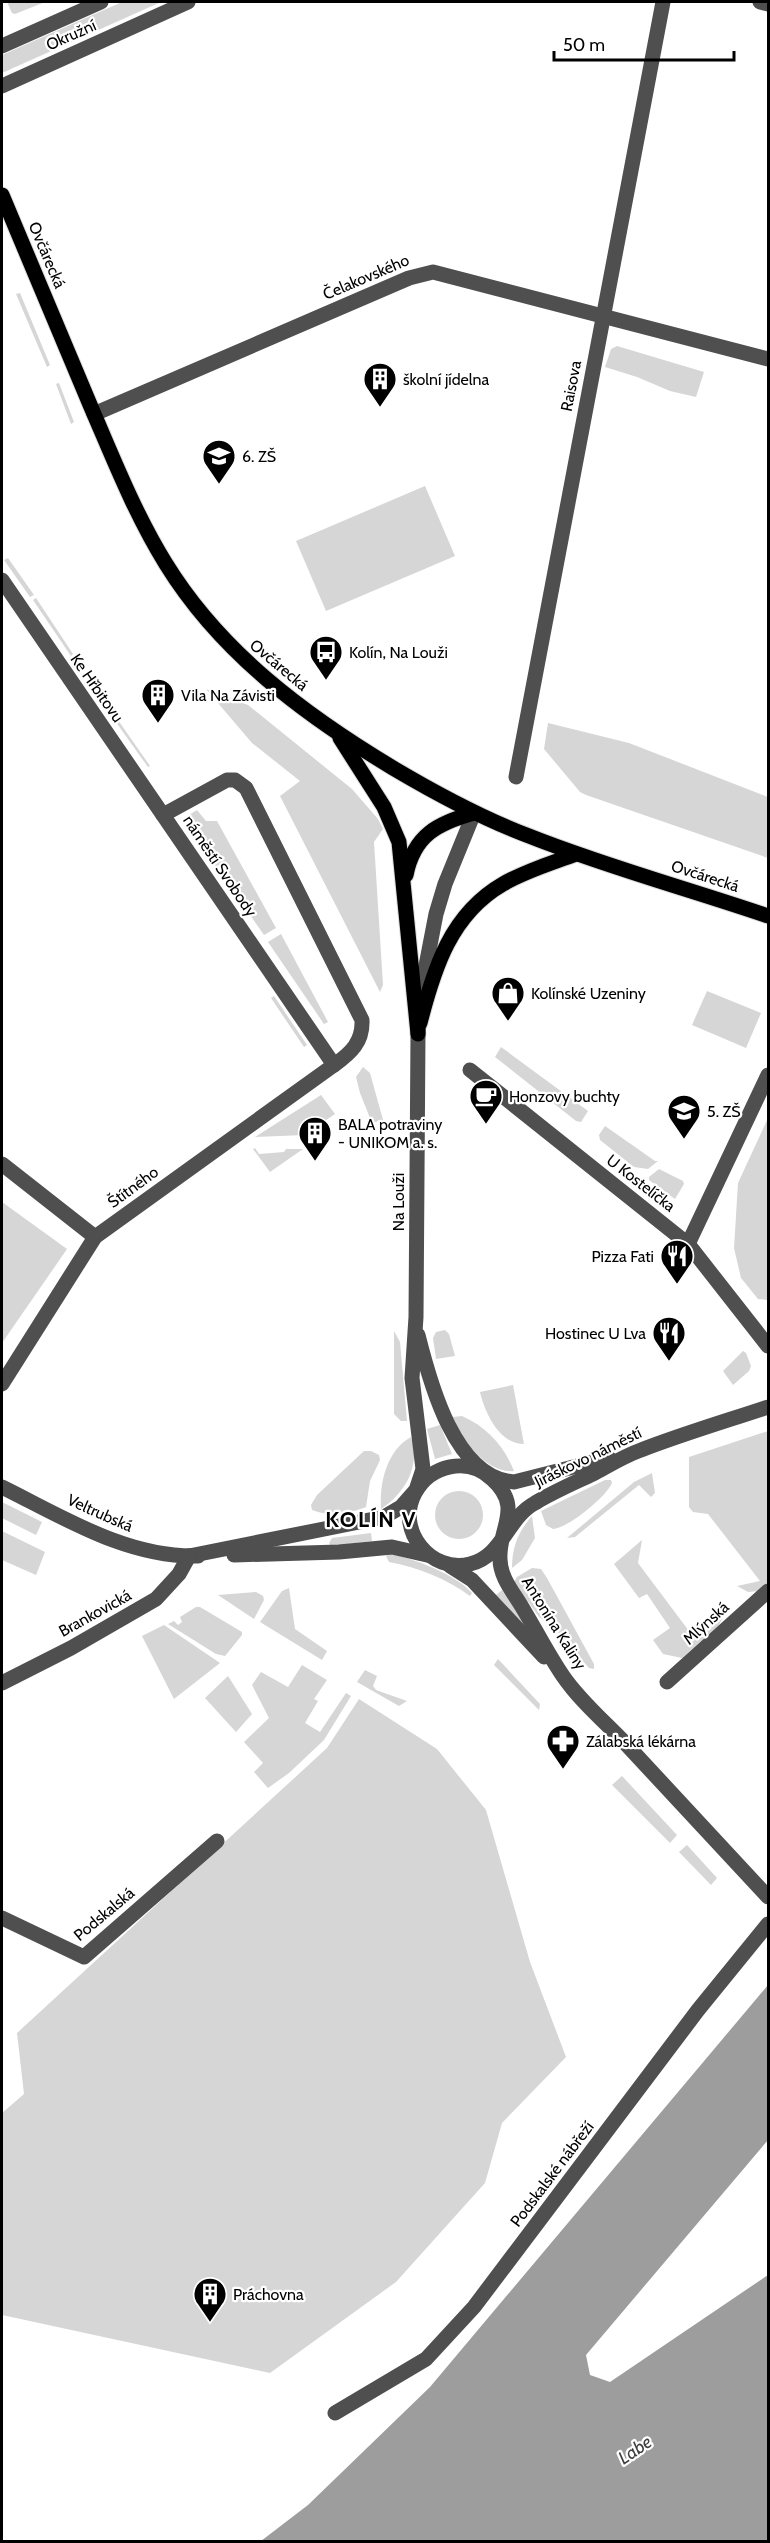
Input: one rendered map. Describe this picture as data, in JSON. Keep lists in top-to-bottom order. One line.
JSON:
{"streets":{"main road":["Ovčárecká"],"street":["Okružní","Čelakovského","Raisova","Ke Hřbitovu","náměstí Svobody","U Kostelíčka","Štítného","Na Louži","Jiráskovo náměstí","Veltrubská","Brankovická","Antonína Kaliny","Mlýnská","Podskalská","Podskalské nábřeží"]},"crossings":[["Ovčárecká","Čelakovského"],["Ovčárecká","Na Louži"],["Čelakovského","Raisova"],["Ke Hřbitovu","náměstí Svobody"],["náměstí Svobody","Štítného"],["Na Louži","Jiráskovo náměstí"],["Na Louži","Antonína Kaliny"],["Jiráskovo náměstí","Antonína Kaliny"],["Veltrubská","Brankovická"]],"districts":["KOLÍN V"],"water":["Labe"],"places":{"building":["školní jídelna","Vila Na Závisti","BALA potraviny - UNIKOM a. s.","Práchovna"],"school or university":["6. ZŠ","5. ZŠ"],"bus stop":["Kolín, Na Louži"],"shop":["Kolínské Uzeniny"],"cafe":["Honzovy buchty"],"restaurant":["Pizza Fati","Hostinec U Lva"],"pharmacy":["Zálabská lékárna"]},"scale_bar":"50 m"}
